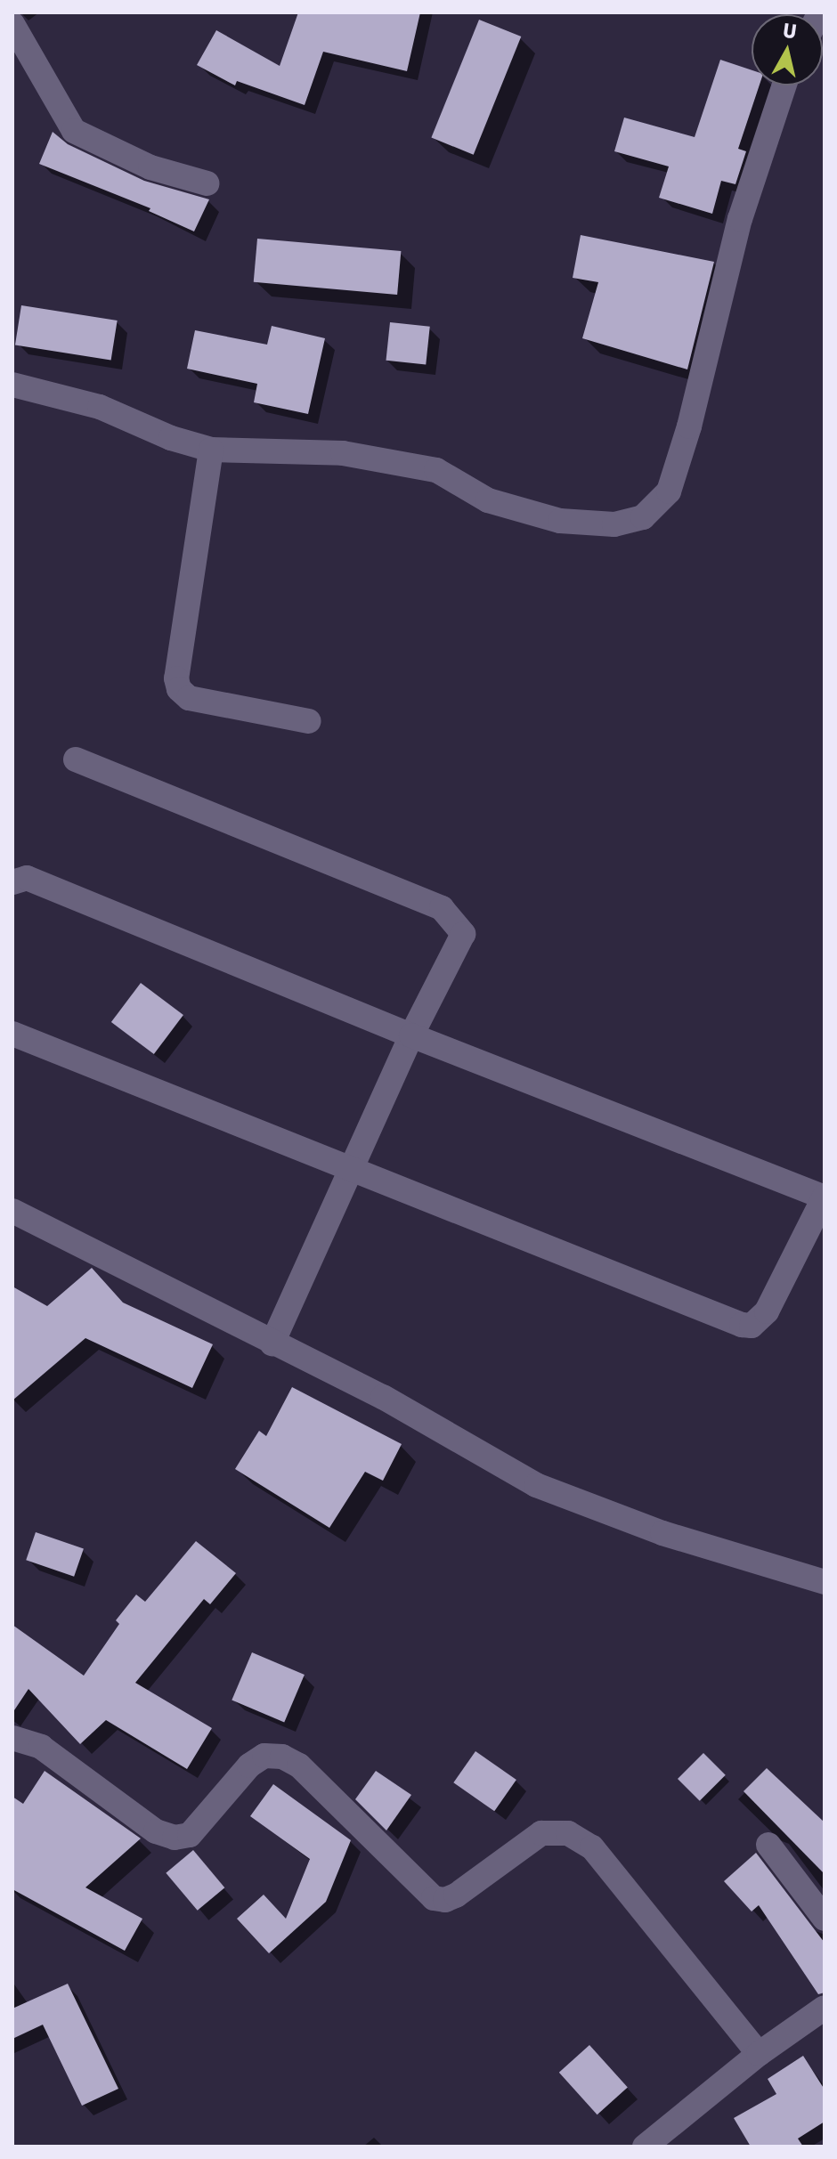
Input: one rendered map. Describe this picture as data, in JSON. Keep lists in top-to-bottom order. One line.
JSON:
{"north":"top"}
